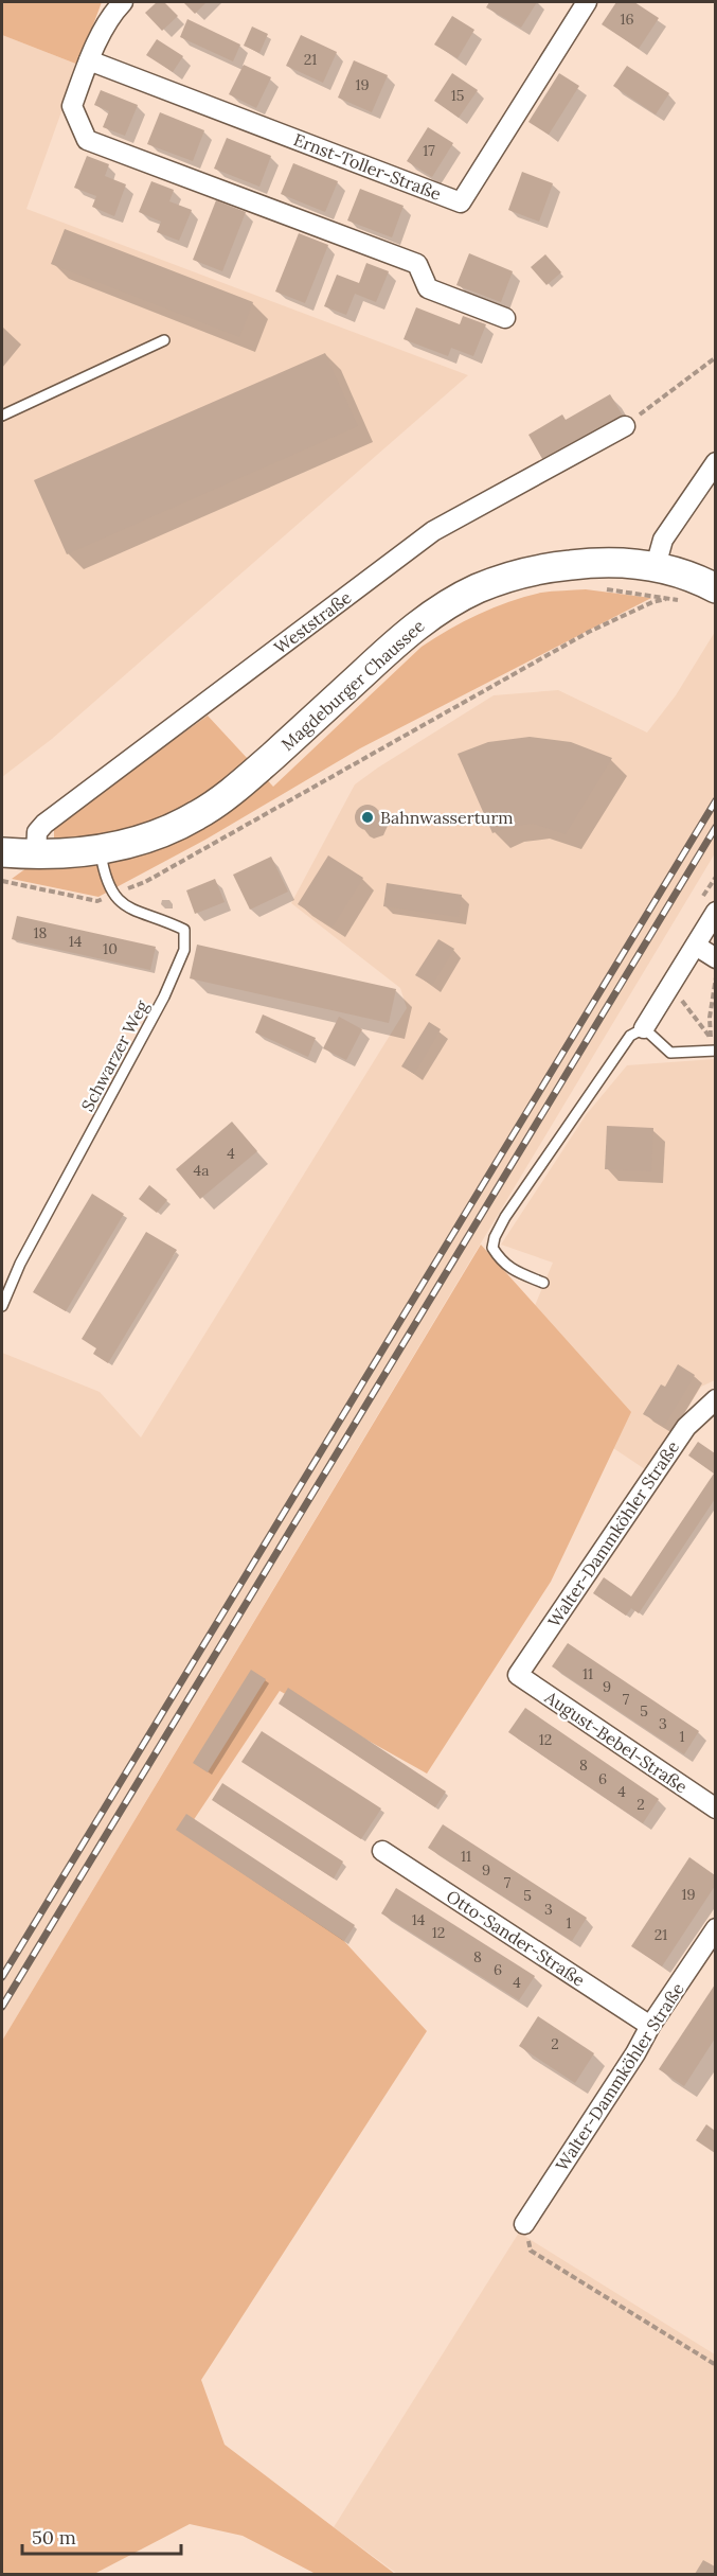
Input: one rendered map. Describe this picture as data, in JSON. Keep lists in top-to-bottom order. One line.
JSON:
{"streets":{"main road":["Magdeburger Chaussee"],"street":["Ernst-Toller-Straße","Weststraße","Walter-Dammköhler Straße","August-Bebel-Straße","Otto-Sander-Straße"],"lane":["Schwarzer Weg"]},"crossings":[["Weststraße","Magdeburger Chaussee"],["Walter-Dammköhler Straße","August-Bebel-Straße"],["Walter-Dammköhler Straße","Otto-Sander-Straße"]],"places":["Bahnwasserturm"],"house_numbers":["16","21","19","15","17","18","14","10","4","4a","11","9","7","5","3","1","12","8","6","4","2","11","9","7","19","5","3","14","1","12","21","8","6","4","2"],"scale_bar":"50 m"}
